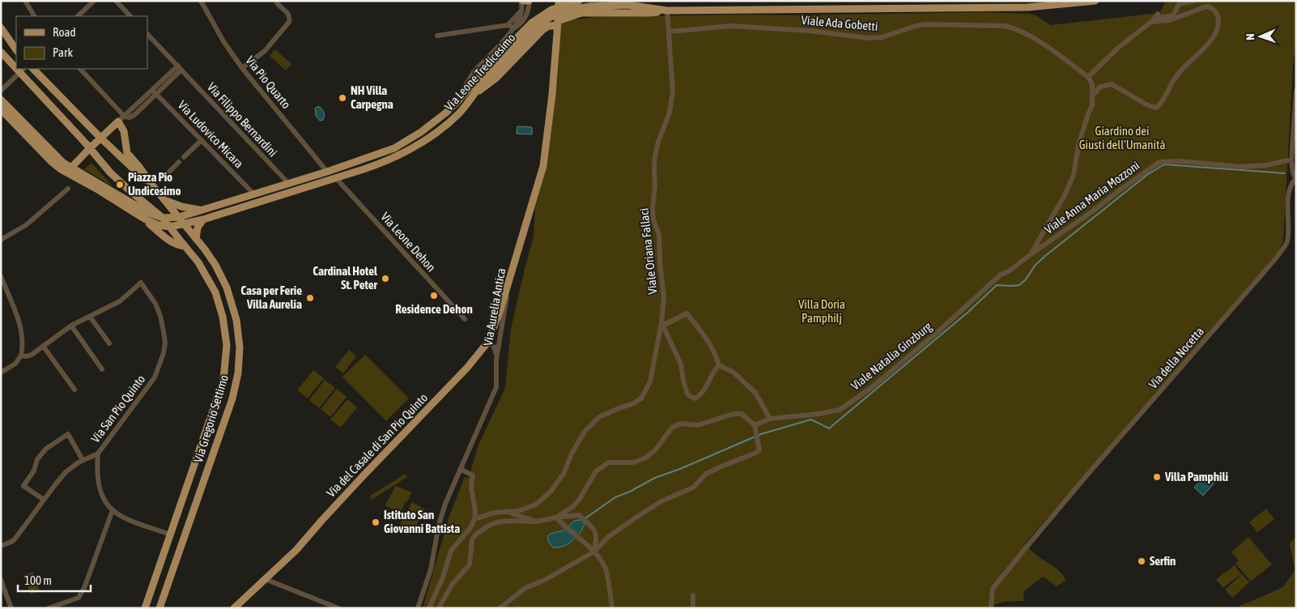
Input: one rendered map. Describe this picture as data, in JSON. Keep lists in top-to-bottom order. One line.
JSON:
{"streets":{"main road":["Via Leone Tredicesimo","Via Aurelia Antica","Via Gregorio Settimo","Via del Casale di San Pio Quinto"],"street":["Viale Ada Gobetti","Via Pio Quarto","Via Filippo Bernardini","Via Ludovico Micara","Viale Anna Maria Mozzoni","Via Leone Dehon","Viale Oriana Fallaci","Viale Natalia Ginzburg","Via della Nocetta","Via San Pio Quinto"]},"crossings":[["Viale Ada Gobetti","Viale Oriana Fallaci"],["Via Leone Tredicesimo","Via Pio Quarto"],["Via Leone Tredicesimo","Via Filippo Bernardini"],["Via Leone Tredicesimo","Via Ludovico Micara"],["Via Leone Tredicesimo","Via Leone Dehon"],["Via Leone Tredicesimo","Viale Oriana Fallaci"],["Viale Anna Maria Mozzoni","Viale Natalia Ginzburg"],["Via Aurelia Antica","Via del Casale di San Pio Quinto"]],"parks":["Giardino dei Giusti dell'Umanità","Villa Doria Pamphilj"],"places":["NH Villa Carpegna","Piazza Pio Undicesimo","Cardinal Hotel St. Peter","Residence Dehon","Casa per Ferie Villa Aurelia","Villa Pamphili","Istituto San Giovanni Battista","Serfin"],"legend":["Road","Park"],"scale_bar":"100 m","north":"left"}
